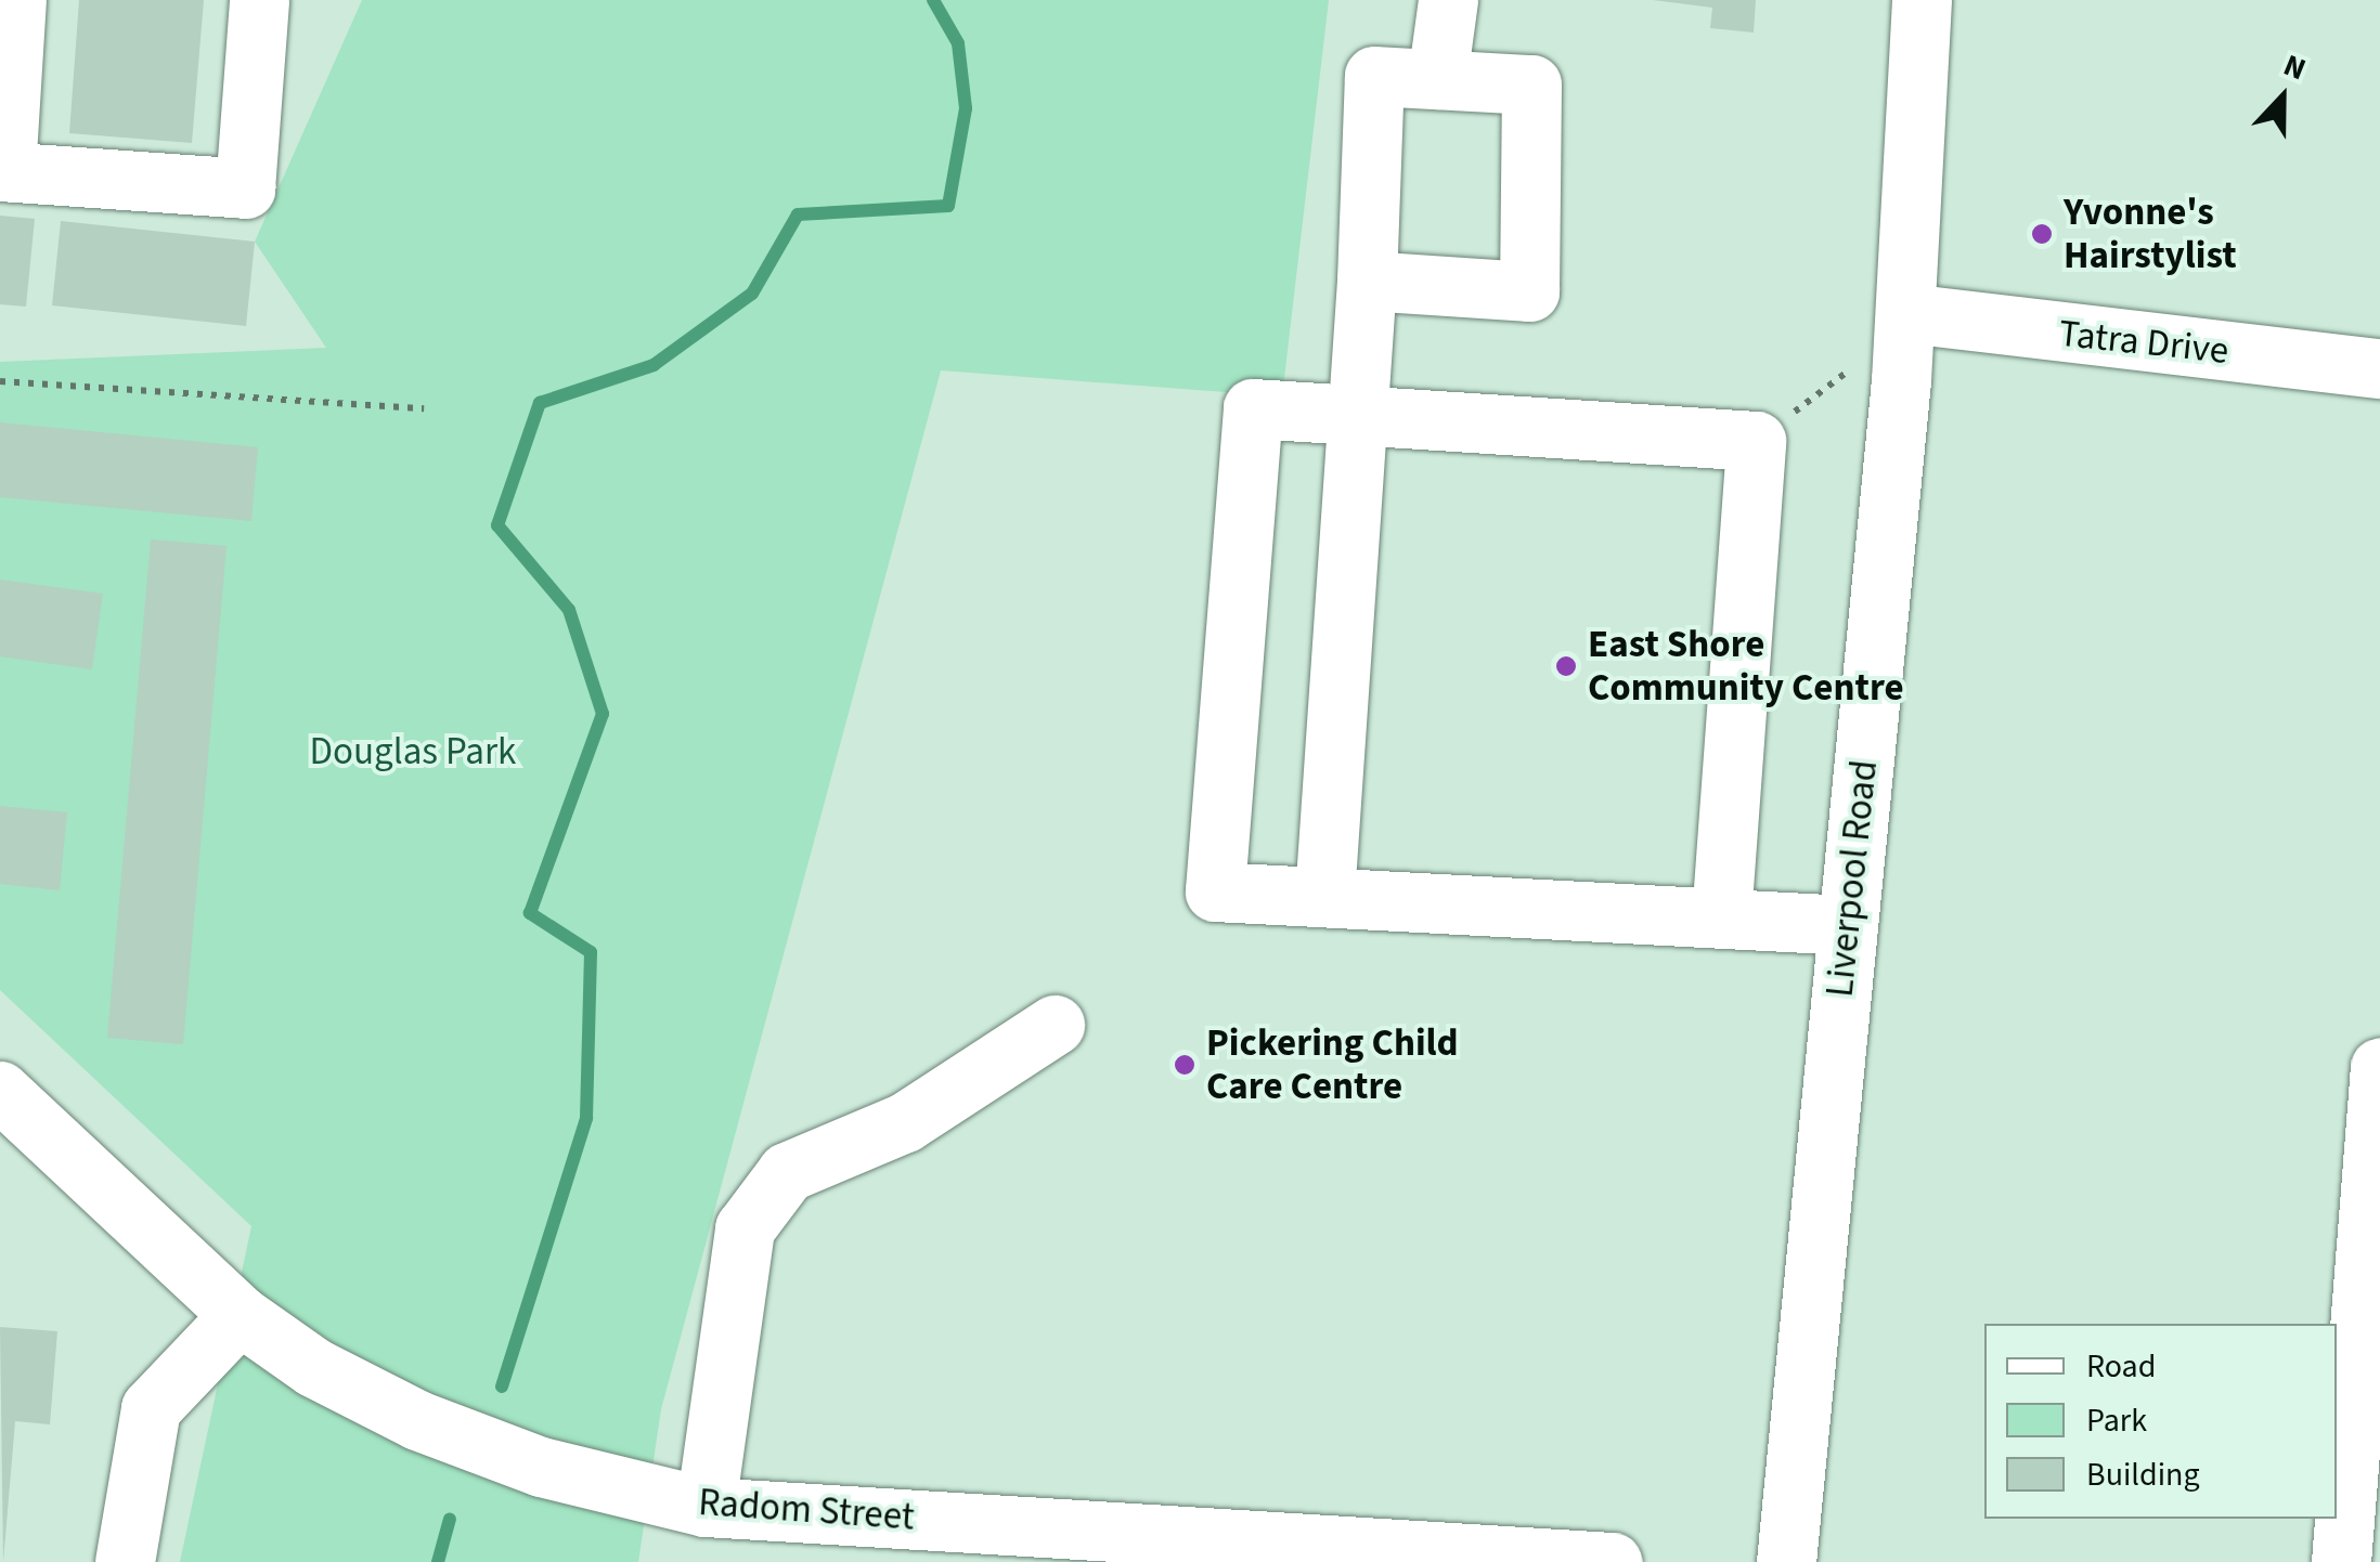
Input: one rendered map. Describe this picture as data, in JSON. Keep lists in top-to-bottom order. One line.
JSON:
{"streets":{"street":["Tatra Drive","Liverpool Road","Radom Street"]},"crossings":[["Tatra Drive","Liverpool Road"]],"parks":["Douglas Park"],"places":["Yvonne's Hairstylist","East Shore Community Centre","Pickering Child Care Centre"],"legend":["Road","Park","Building"],"north":"top"}
